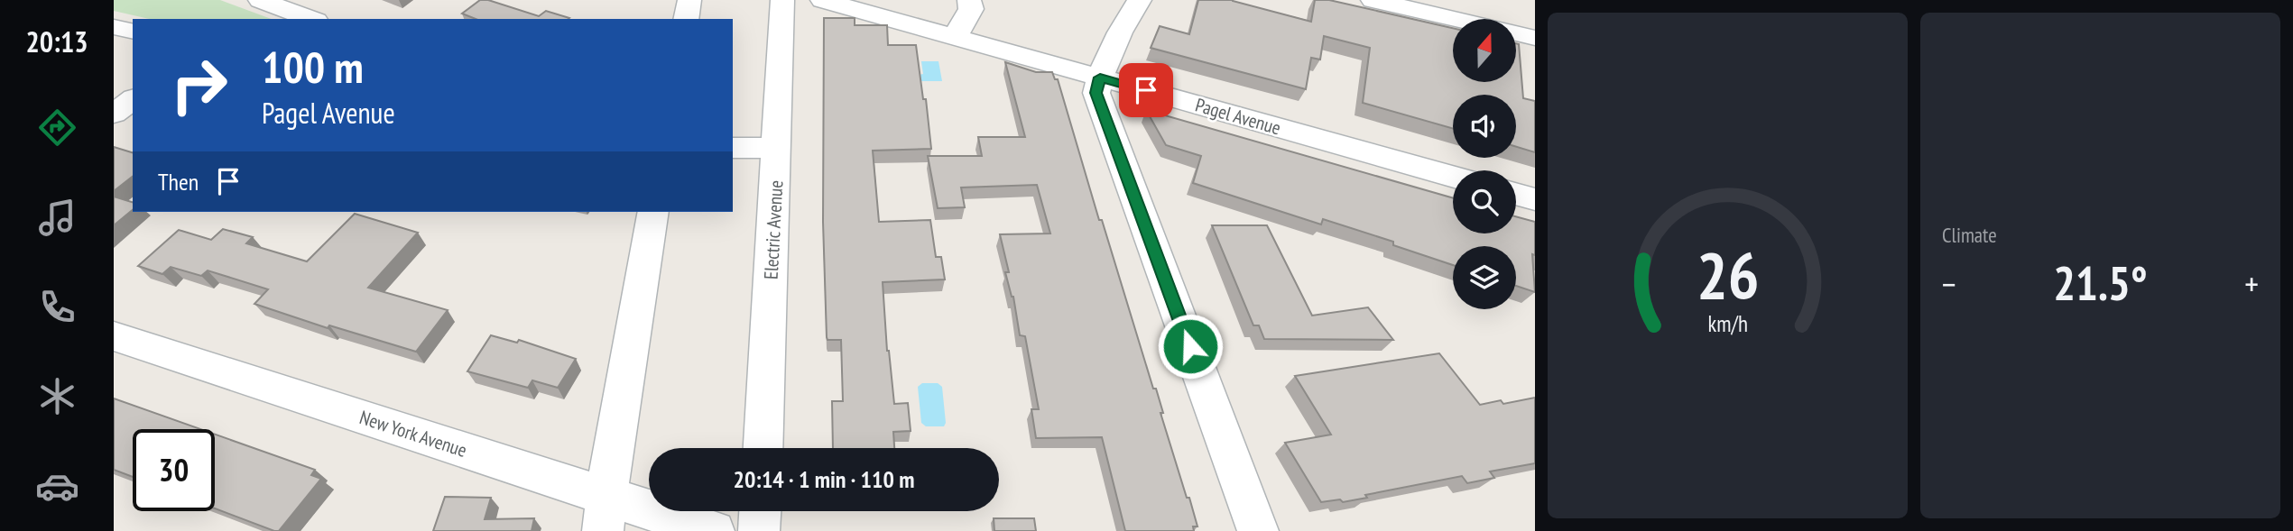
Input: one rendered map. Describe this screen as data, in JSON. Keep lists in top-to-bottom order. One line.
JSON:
{"streets":{"street":["Pagel Avenue","Electric Avenue","New York Avenue"]},"north":"top","page":{"tabs":"20:13","tile":"Climate","turn":["100 m","Pagel Avenue"],"then":"Then","heat":["−","21.5°","+"],"limit":"30","trip":"20:14 · 1 min · 110 m","gauge":["26","km/h"]}}
